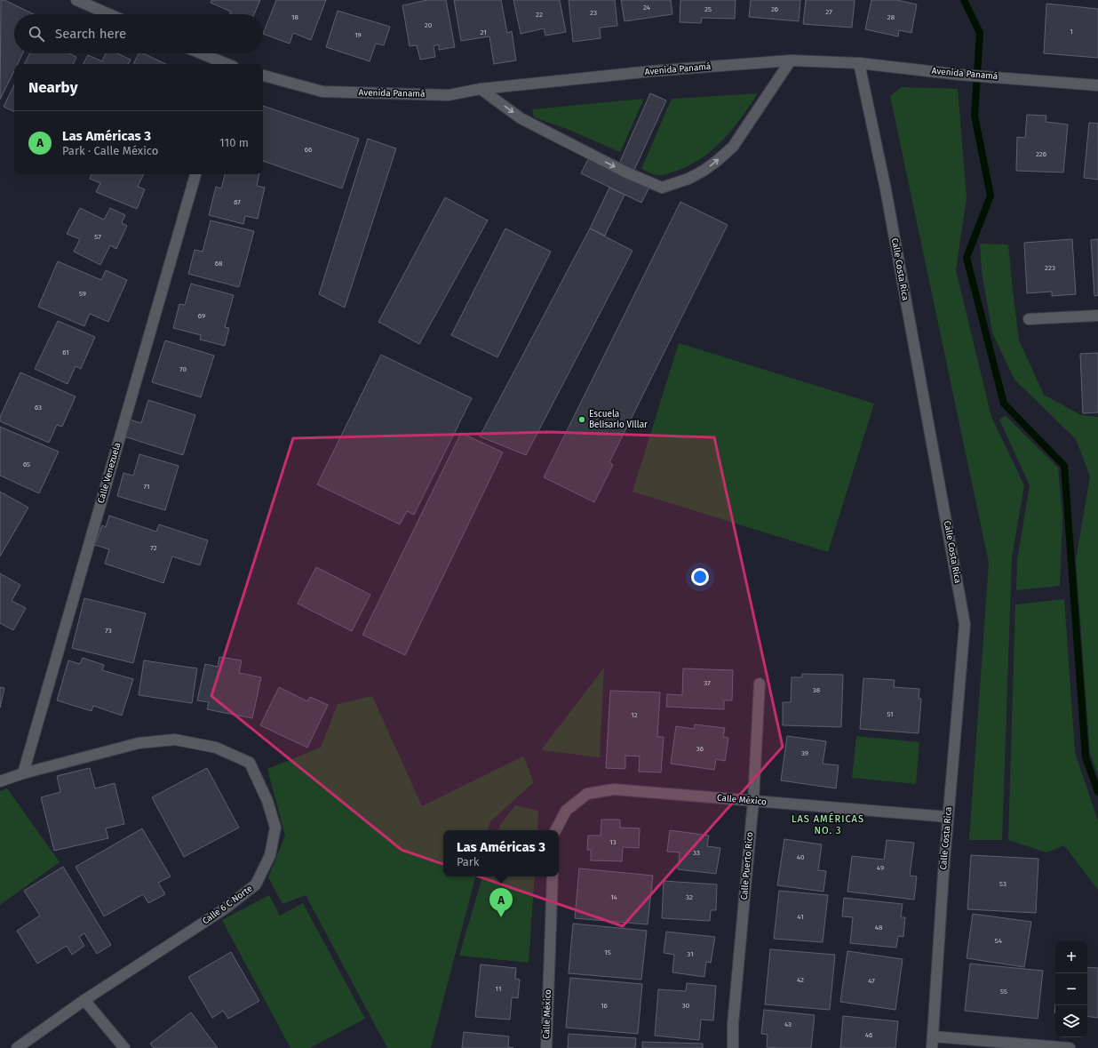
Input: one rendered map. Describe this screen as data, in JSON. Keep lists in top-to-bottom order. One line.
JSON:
{"streets":{"street":["Avenida Panamá","Calle Costa Rica","Calle Venezuela","Calle México","Calle Puerto Rico","Calle 6 C Norte"]},"crossings":[["Avenida Panamá","Calle Costa Rica"],["Calle Costa Rica","Calle México"],["Calle Venezuela","Calle 6 C Norte"],["Calle México","Calle Puerto Rico"]],"districts":["LAS AMÉRICAS NO. 3"],"places":["Escuela Belisario Villar"],"house_numbers":["24","25","26","27","23","22","18","28","20","1","21","19","66","226","67","57","68","223","59","69","61","70","63","65","71","72","73","37","38","51","12","36","39","13","33","40","49","53","14","32","41","48","54","15","31","42","47","11","55","16","30","43","46"],"page":{"search":"Search here","heading":"Nearby","list":[{"mark":"A","name":"Las Américas 3","note":"Park · Calle México","value":"110 m"}],"popup":["Las Américas 3","Park"],"pins":"A","map_buttons":["+","−"]}}
